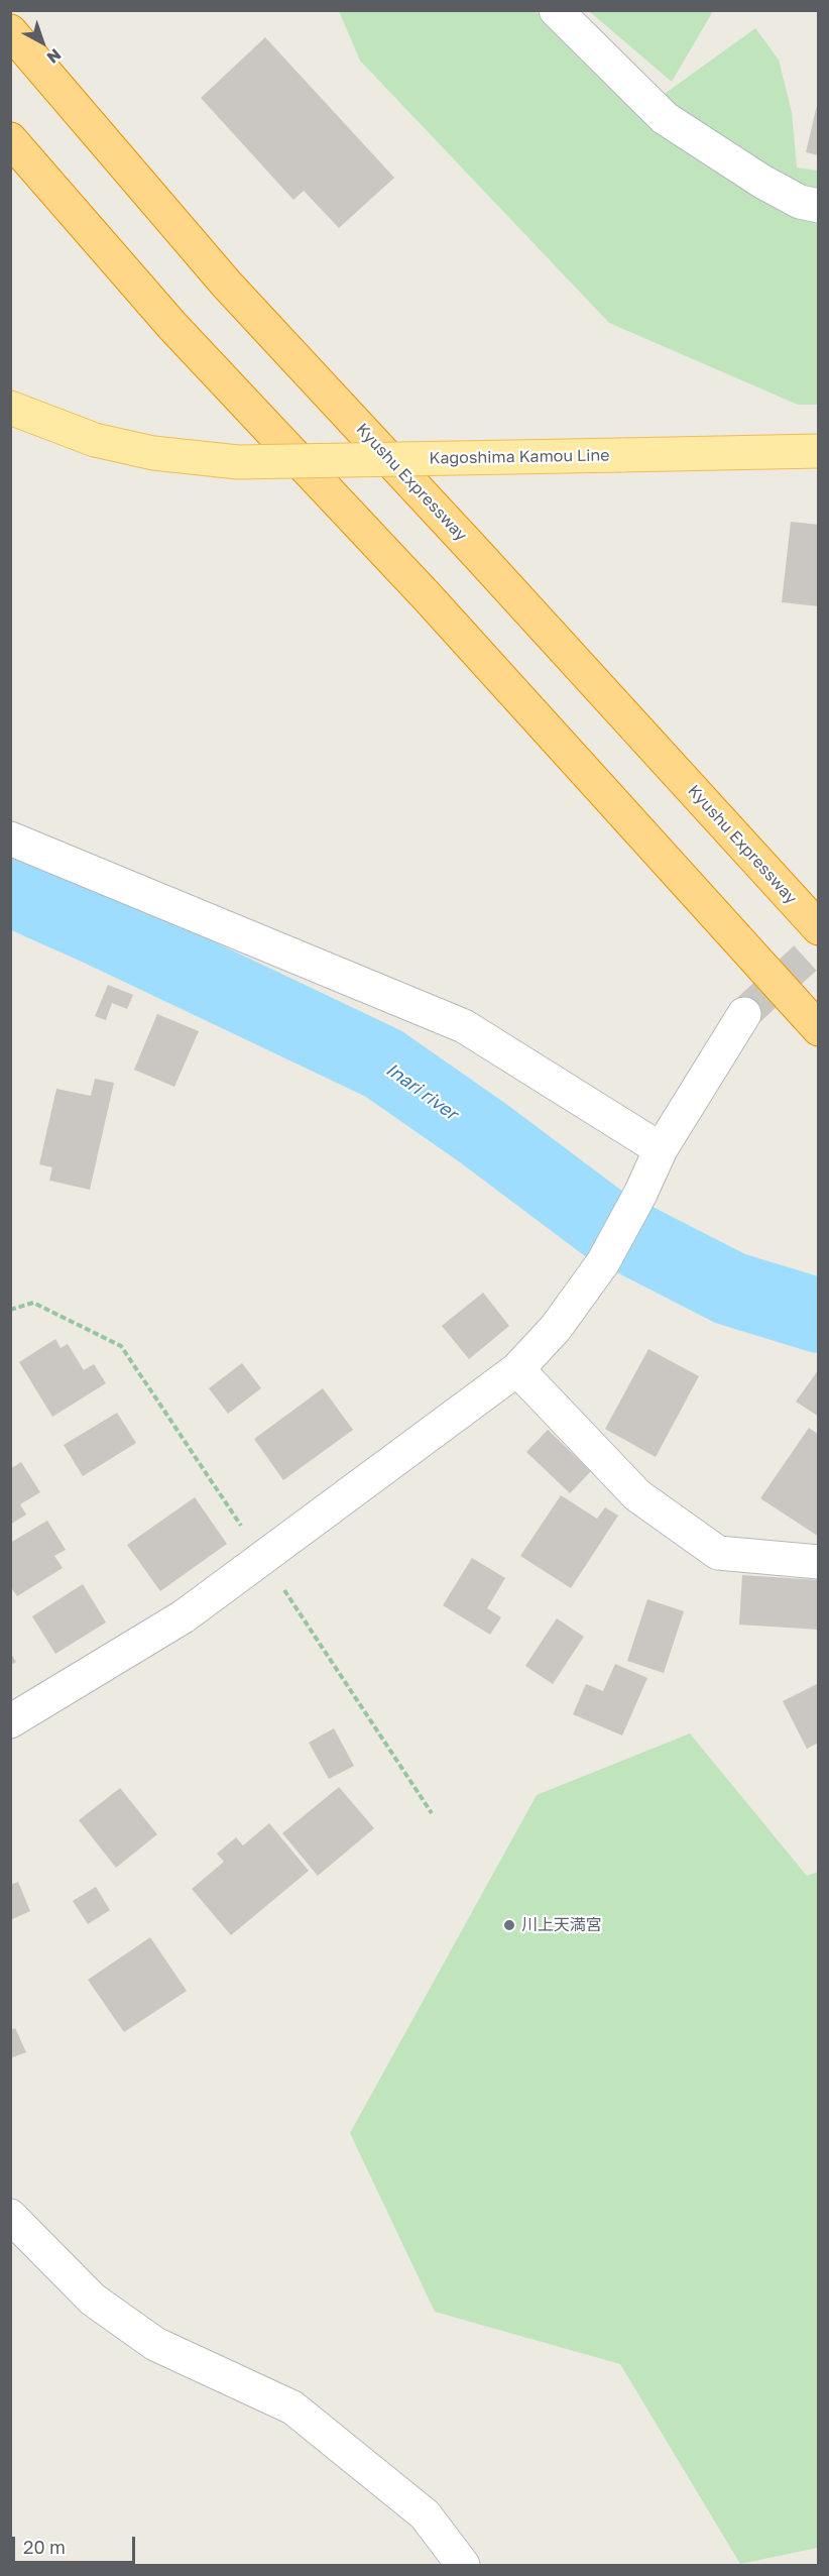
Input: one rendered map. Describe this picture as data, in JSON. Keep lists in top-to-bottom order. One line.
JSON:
{"streets":{"highway":["Kyushu Expressway"],"main road":["Kagoshima Kamou Line"]},"water":["Inari river"],"places":["川上天満宮"],"scale_bar":"20 m","north":"bottom right"}
